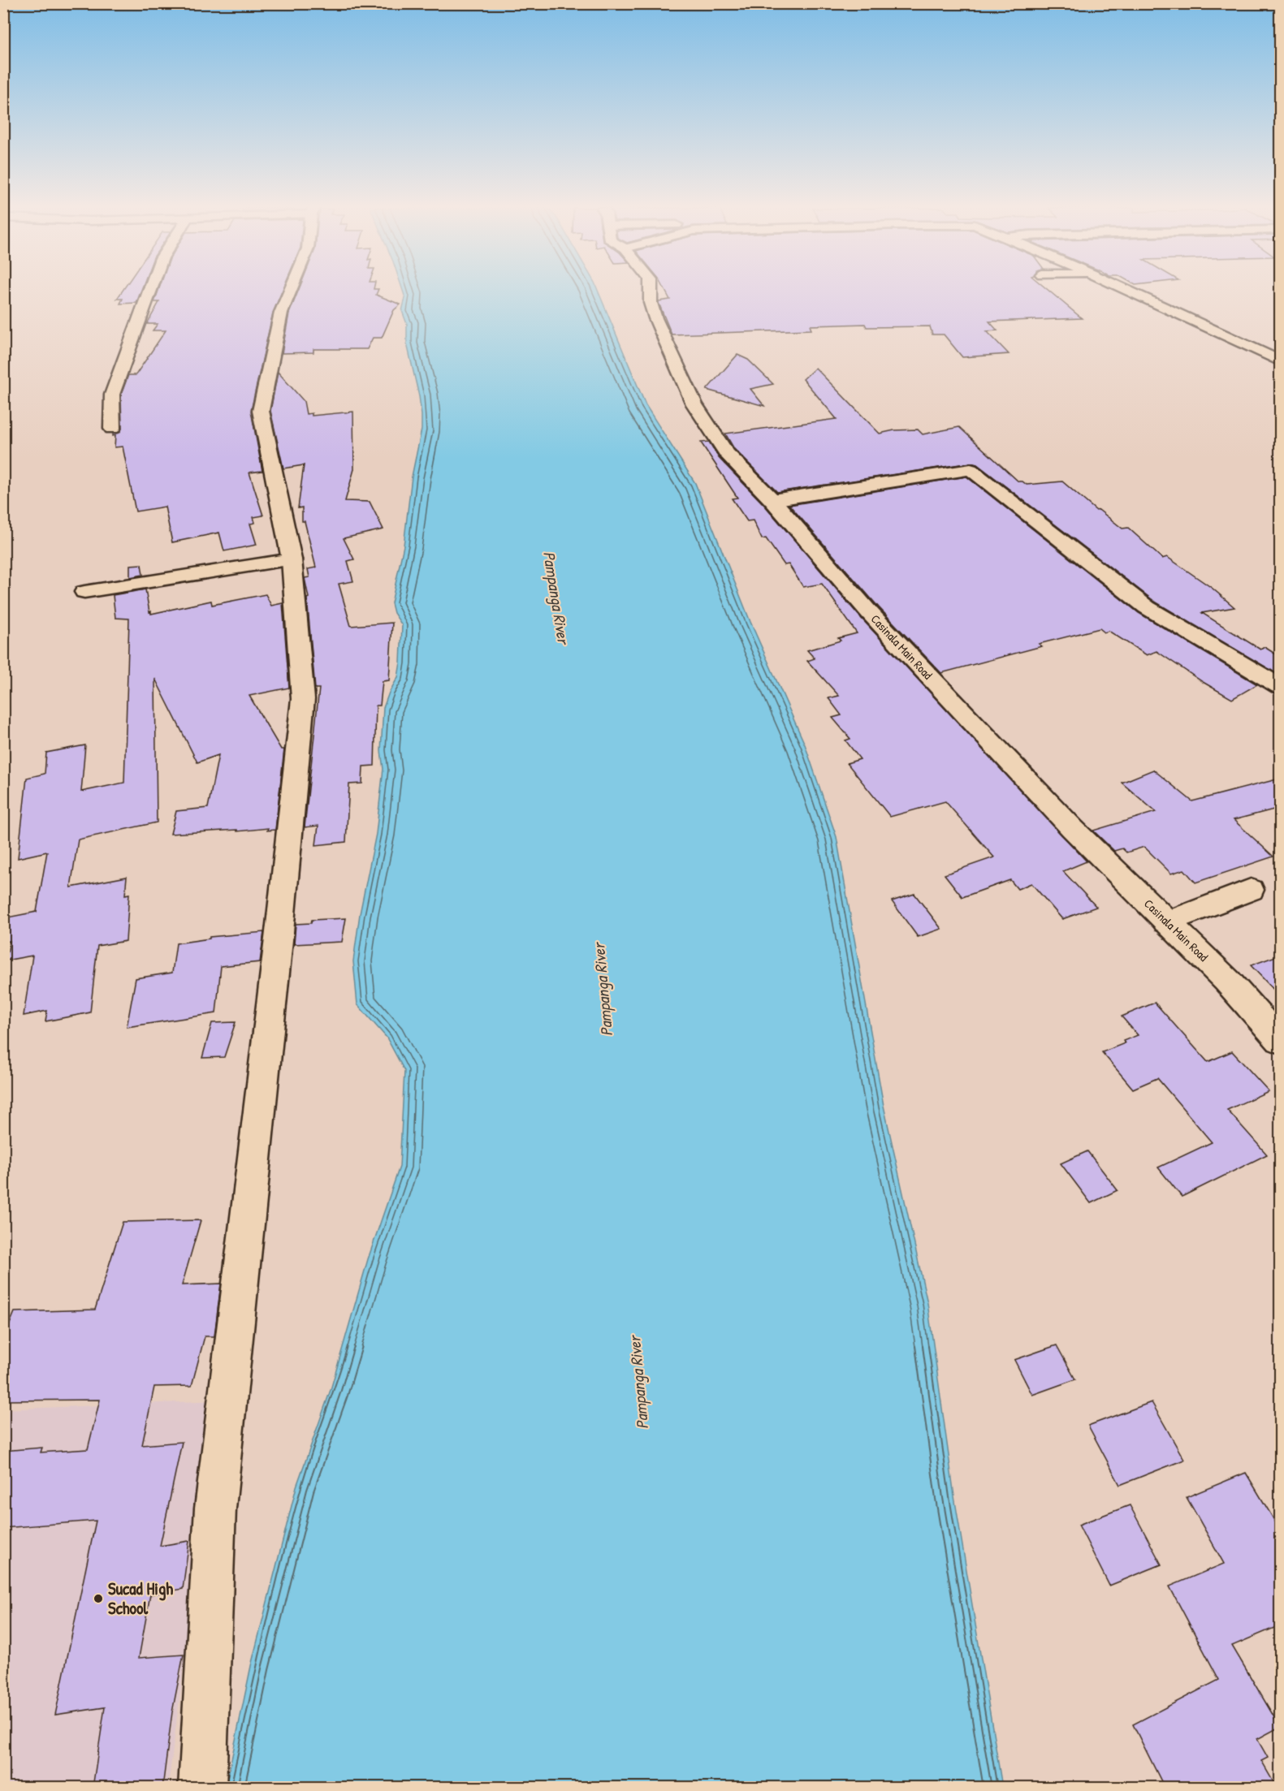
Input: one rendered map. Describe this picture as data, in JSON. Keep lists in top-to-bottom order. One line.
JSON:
{"streets":{"street":["Casinala Main Road"]},"water":["Pampanga River"],"places":["Sucad High School"]}
